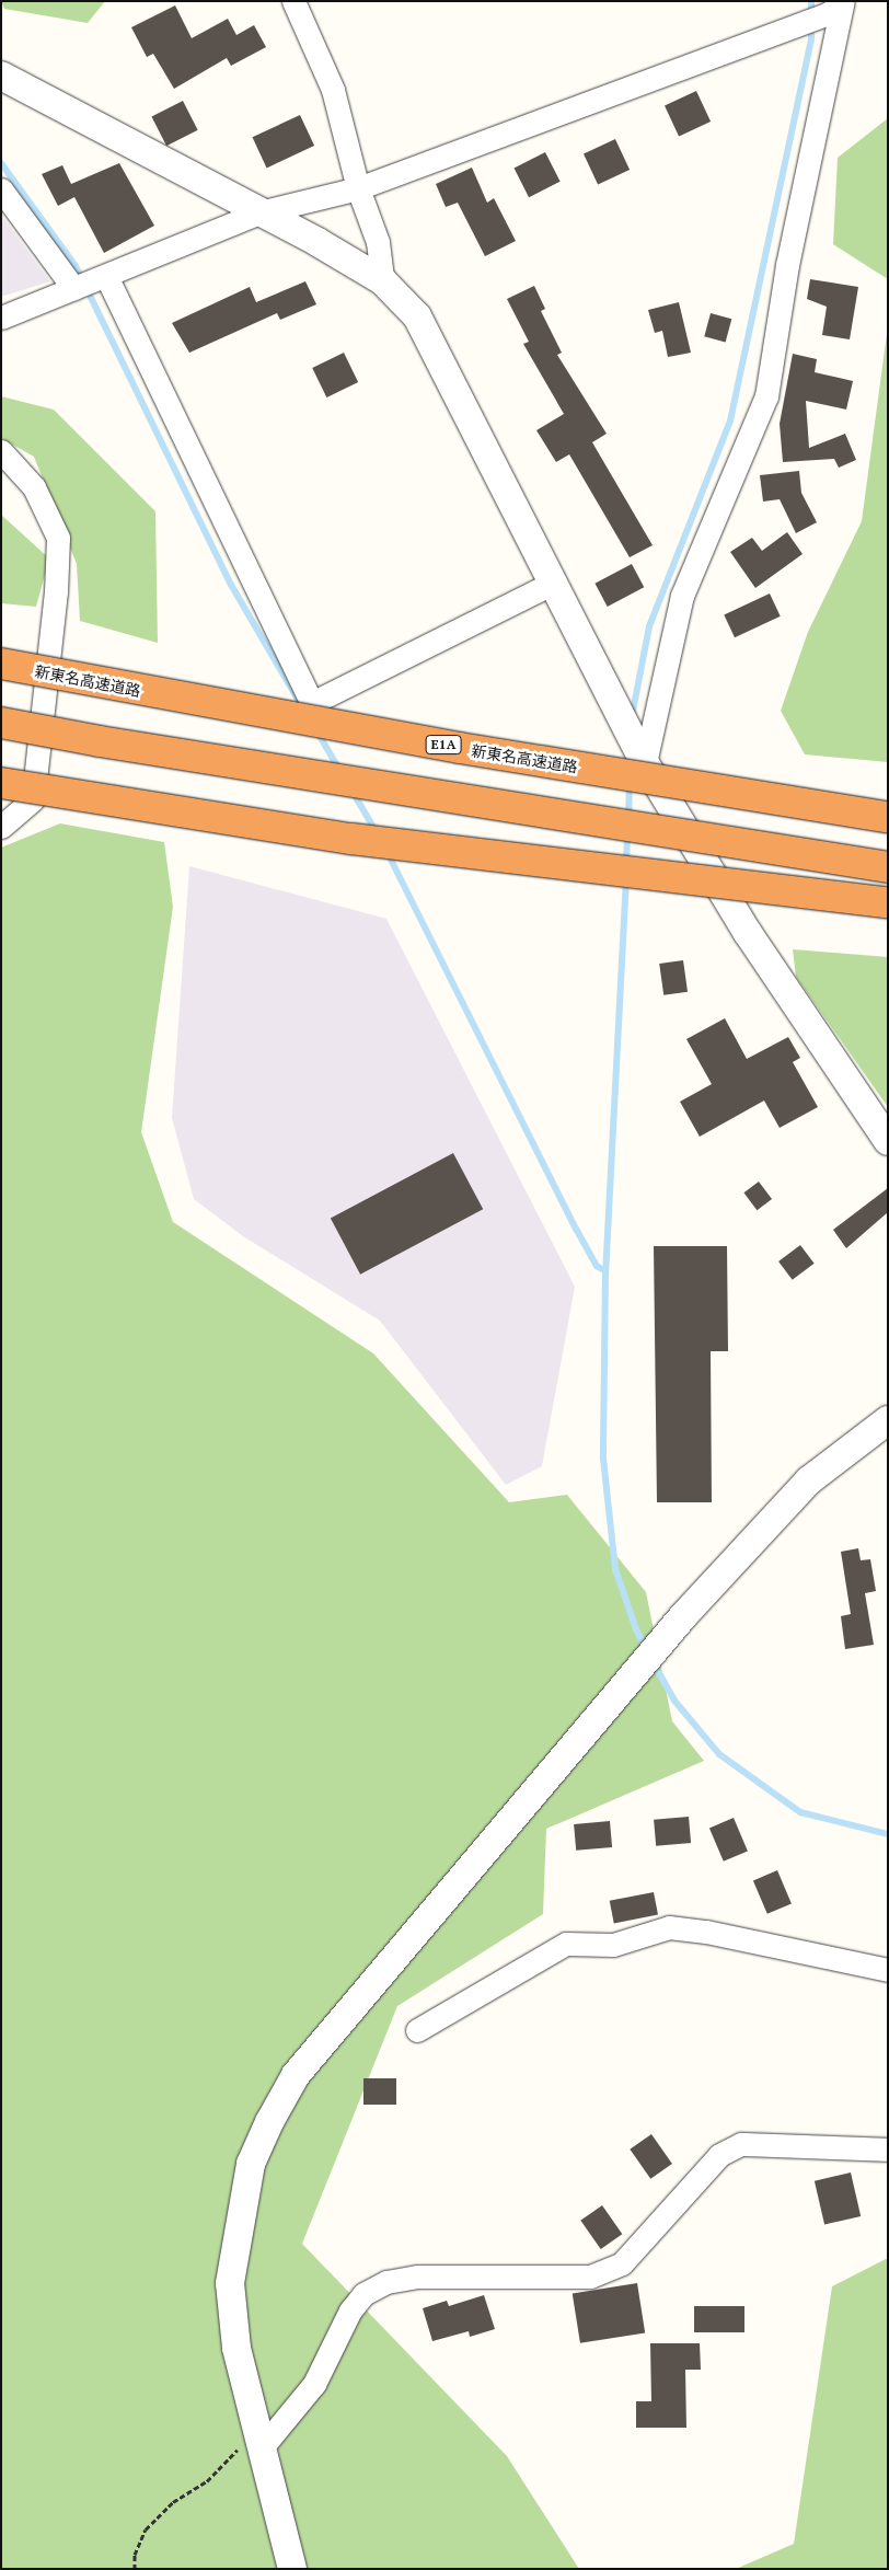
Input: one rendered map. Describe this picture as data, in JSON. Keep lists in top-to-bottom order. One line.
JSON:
{"streets":{"highway":["新東名高速道路","E1A"]}}
